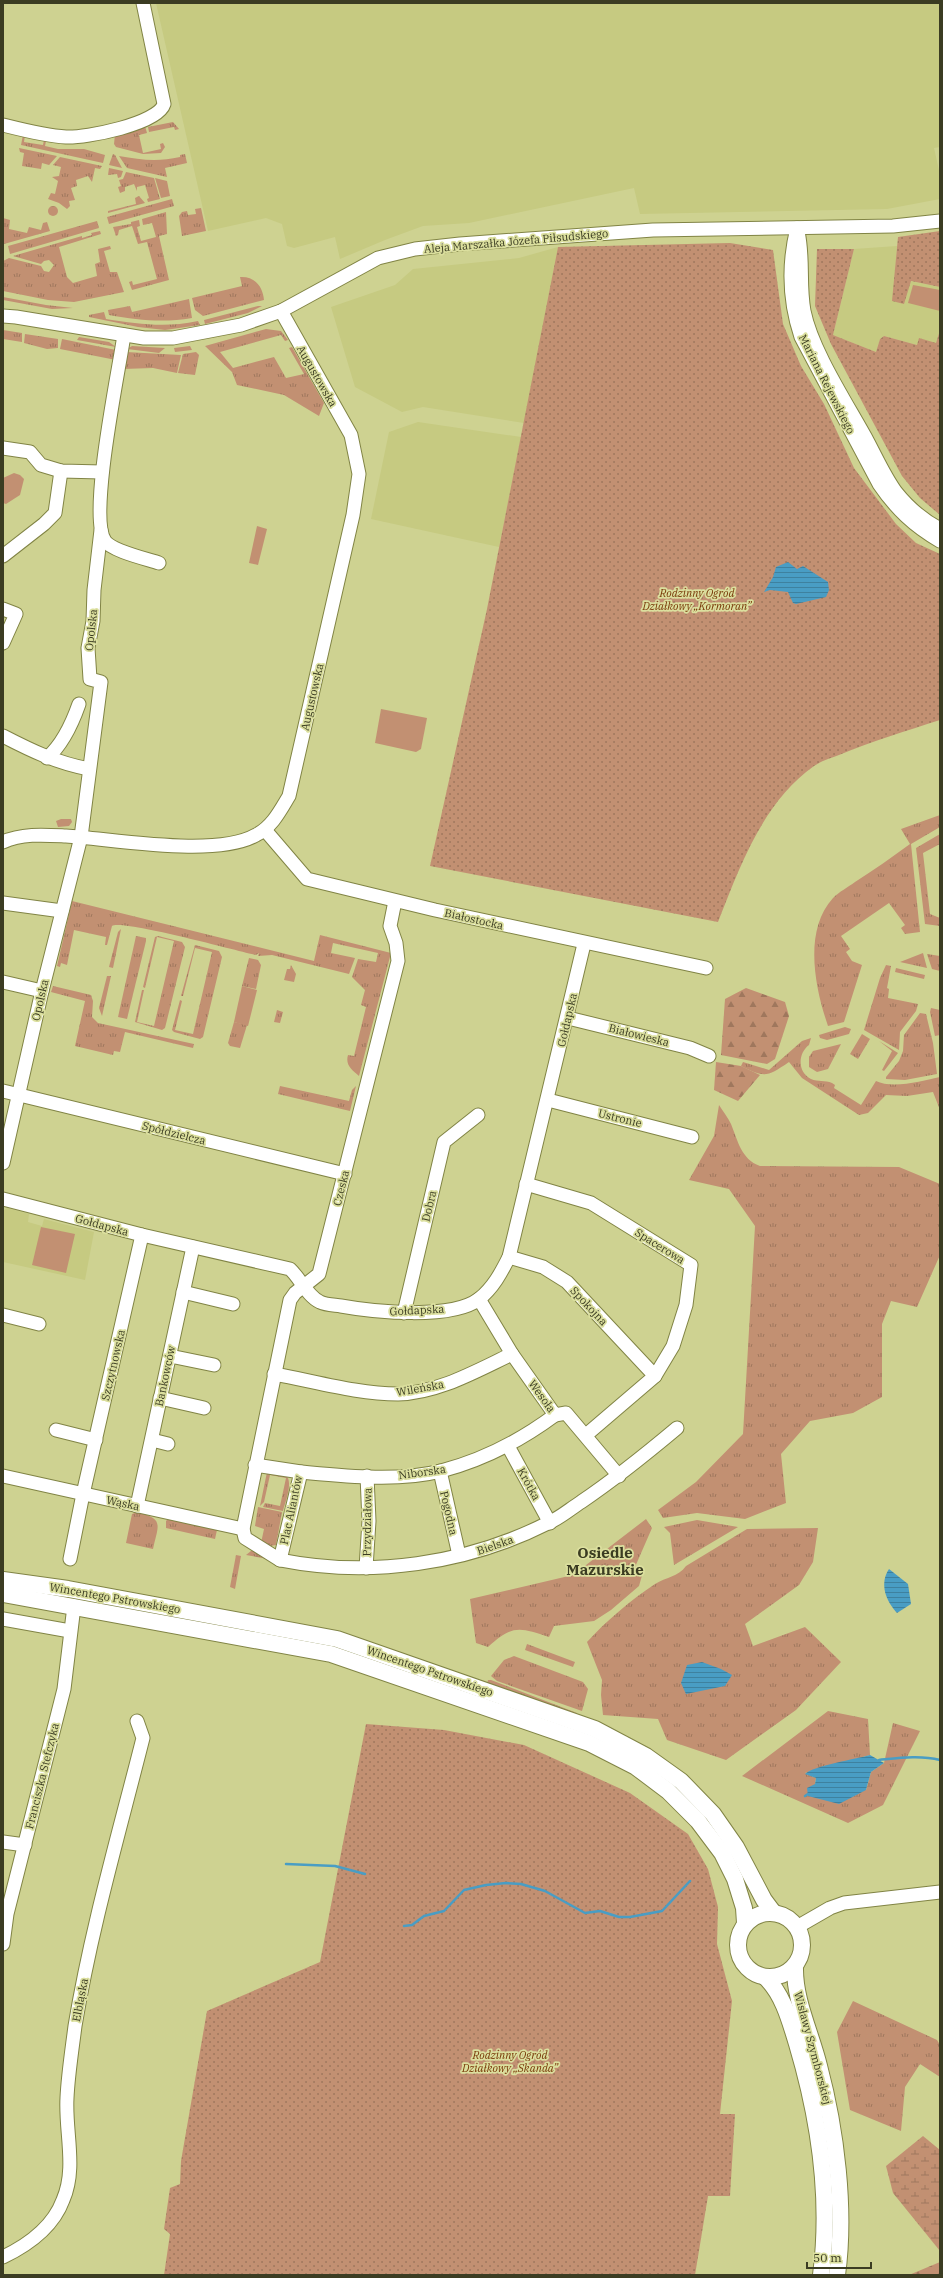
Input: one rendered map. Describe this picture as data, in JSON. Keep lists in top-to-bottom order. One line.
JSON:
{"streets":{"main road":["Wincentego Pstrowskiego","Wisławy Szymborskiej"],"street":["Aleja Marszałka Józefa Piłsudskiego","Augustowska","Mariana Rejewskiego","Opolska","Białostocka","Gołdapska","Białowieska","Ustronie","Spółdzielcza","Czeska","Dobra","Spacerowa","Spokojna","Szczytnowska","Bankowców","Wileńska","Wesoła","Niborska","Krótka","Wąska","Plac Aliantów","Pogodna","Przydziałowa","Bielska","Franciszka Stefczyka","Elbląska"]},"crossings":[["Aleja Marszałka Józefa Piłsudskiego","Augustowska"],["Aleja Marszałka Józefa Piłsudskiego","Mariana Rejewskiego"],["Aleja Marszałka Józefa Piłsudskiego","Opolska"],["Augustowska","Opolska"],["Augustowska","Białostocka"],["Opolska","Spółdzielcza"],["Białostocka","Gołdapska"],["Białostocka","Czeska"],["Gołdapska","Białowieska"],["Gołdapska","Ustronie"],["Gołdapska","Czeska"],["Gołdapska","Dobra"],["Gołdapska","Spacerowa"],["Gołdapska","Spokojna"],["Gołdapska","Szczytnowska"],["Gołdapska","Bankowców"],["Gołdapska","Wesoła"],["Spółdzielcza","Czeska"],["Czeska","Wileńska"],["Czeska","Plac Aliantów"],["Spacerowa","Spokojna"],["Spacerowa","Wesoła"],["Szczytnowska","Wąska"],["Bankowców","Wąska"],["Wileńska","Wesoła"],["Wesoła","Niborska"],["Wesoła","Bielska"],["Niborska","Krótka"],["Niborska","Plac Aliantów"],["Niborska","Pogodna"],["Niborska","Przydziałowa"],["Krótka","Bielska"],["Wąska","Plac Aliantów"],["Plac Aliantów","Bielska"],["Pogodna","Bielska"],["Przydziałowa","Bielska"],["Wincentego Pstrowskiego","Franciszka Stefczyka"],["Wincentego Pstrowskiego","Wisławy Szymborskiej"]],"districts":["Osiedle Mazurskie"],"parks":["Rodzinny Ogród Działkowy „Kormoran”","Rodzinny Ogród Działkowy „Skanda”"],"scale_bar":"50 m"}
